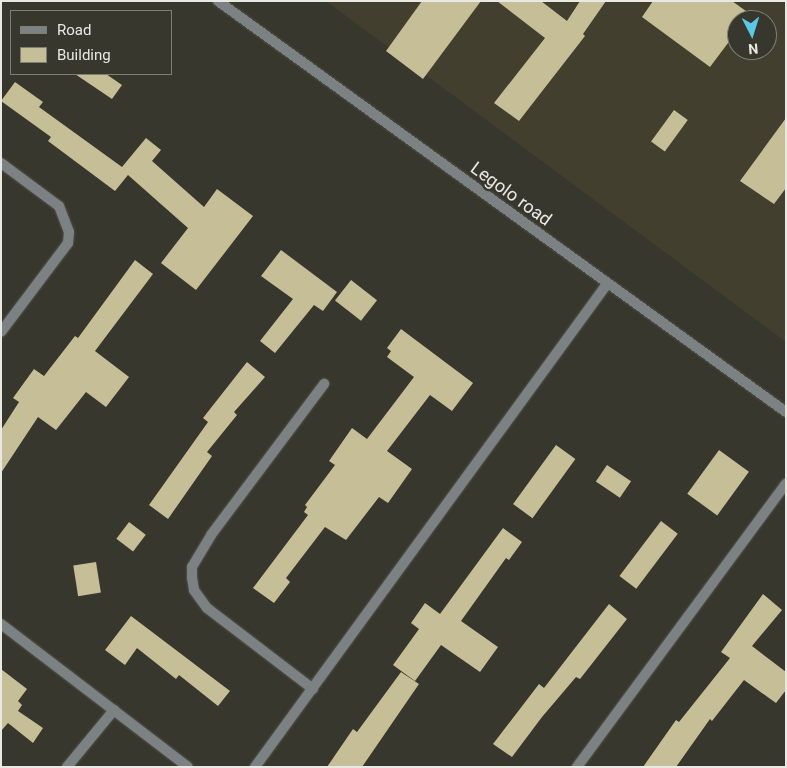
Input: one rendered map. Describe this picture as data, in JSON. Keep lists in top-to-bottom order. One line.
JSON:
{"streets":{"street":["Legolo road"]},"legend":["Road","Building"],"north":"bottom"}
